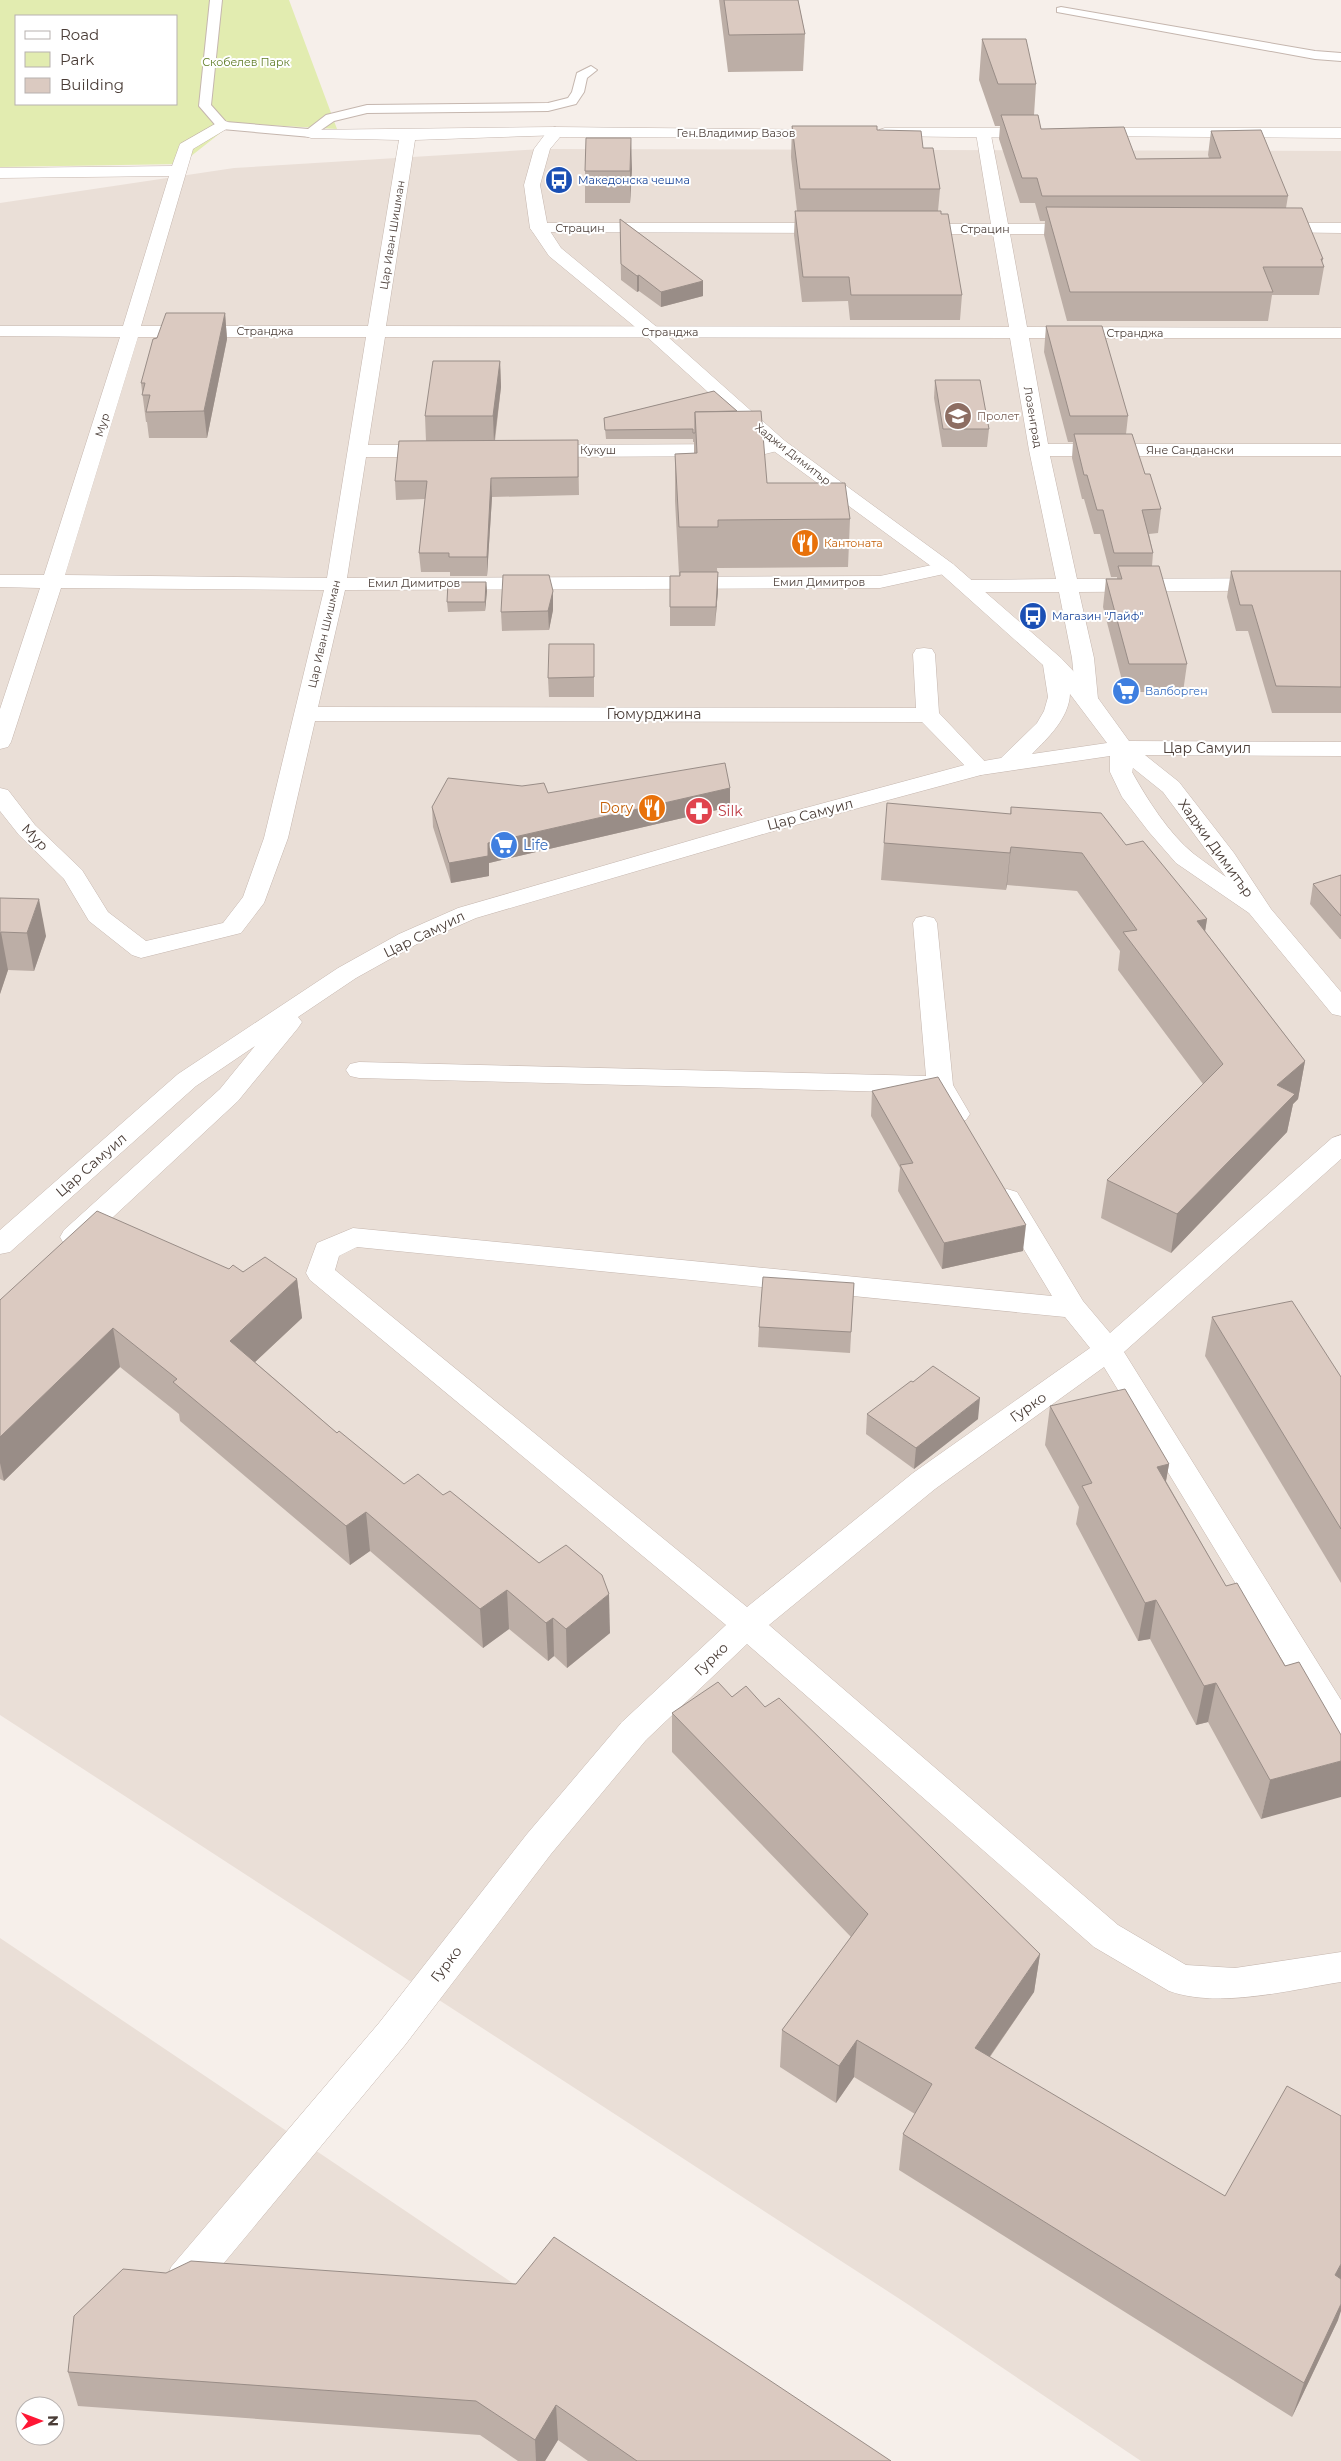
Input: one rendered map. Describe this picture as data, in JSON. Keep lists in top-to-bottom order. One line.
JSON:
{"streets":{"street":["Ген.Владимир Вазов","Страцин","Цар Иван Шишман","Странджа","Лозенград","Мур","Кукуш","Яне Сандански","Хаджи Димитър","Емил Димитров","Гюмурджина","Цар Самуил","Гурко"]},"crossings":[["Ген.Владимир Вазов","Цар Иван Шишман"],["Ген.Владимир Вазов","Хаджи Димитър"],["Страцин","Лозенград"],["Страцин","Хаджи Димитър"],["Цар Иван Шишман","Странджа"],["Цар Иван Шишман","Мур"],["Цар Иван Шишман","Емил Димитров"],["Цар Иван Шишман","Гюмурджина"],["Странджа","Лозенград"],["Странджа","Мур"],["Странджа","Хаджи Димитър"],["Лозенград","Яне Сандански"],["Лозенград","Хаджи Димитър"],["Мур","Емил Димитров"],["Кукуш","Хаджи Димитър"],["Хаджи Димитър","Емил Димитров"],["Хаджи Димитър","Цар Самуил"]],"parks":["Скобелев Парк"],"places":{"bus stop":["Македонска чешма","Магазин \"Лайф\""],"school or university":["Пролет"],"restaurant":["Кантоната","Dory"],"supermarket":["Валборген","Life"],"pharmacy":["Silk"]},"legend":["Road","Park","Building"],"north":"right"}
